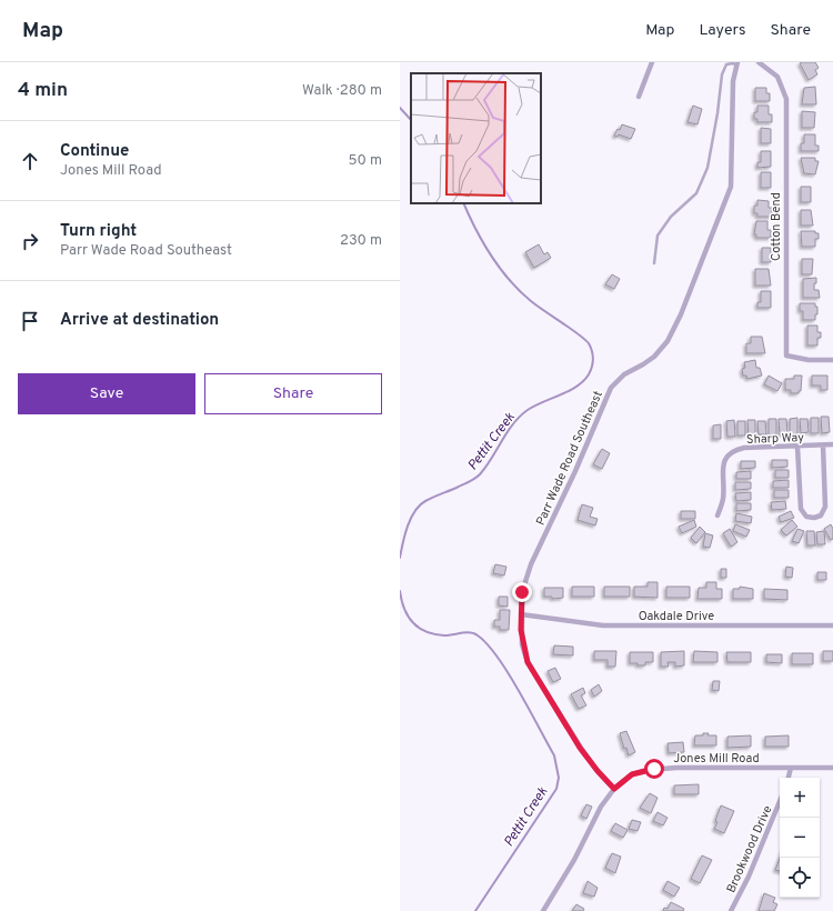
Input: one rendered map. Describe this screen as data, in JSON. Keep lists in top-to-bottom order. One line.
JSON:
{"streets":{"street":["Cotton Bend","Sharp Way","Parr Wade Road Southeast","Oakdale Drive","Jones Mill Road","Brookwood Drive"]},"crossings":[["Parr Wade Road Southeast","Oakdale Drive"],["Parr Wade Road Southeast","Jones Mill Road"]],"water":["Pettit Creek"],"page":{"header":"Map","nav":["Map","Layers","Share"],"heading":["4 min","Walk · 280 m"],"list":[["Continue","Jones Mill Road","50 m"],["Turn right","Parr Wade Road Southeast","230 m"],"Arrive at destination"],"buttons":["Save","Share"],"map_buttons":["+","−"]}}
